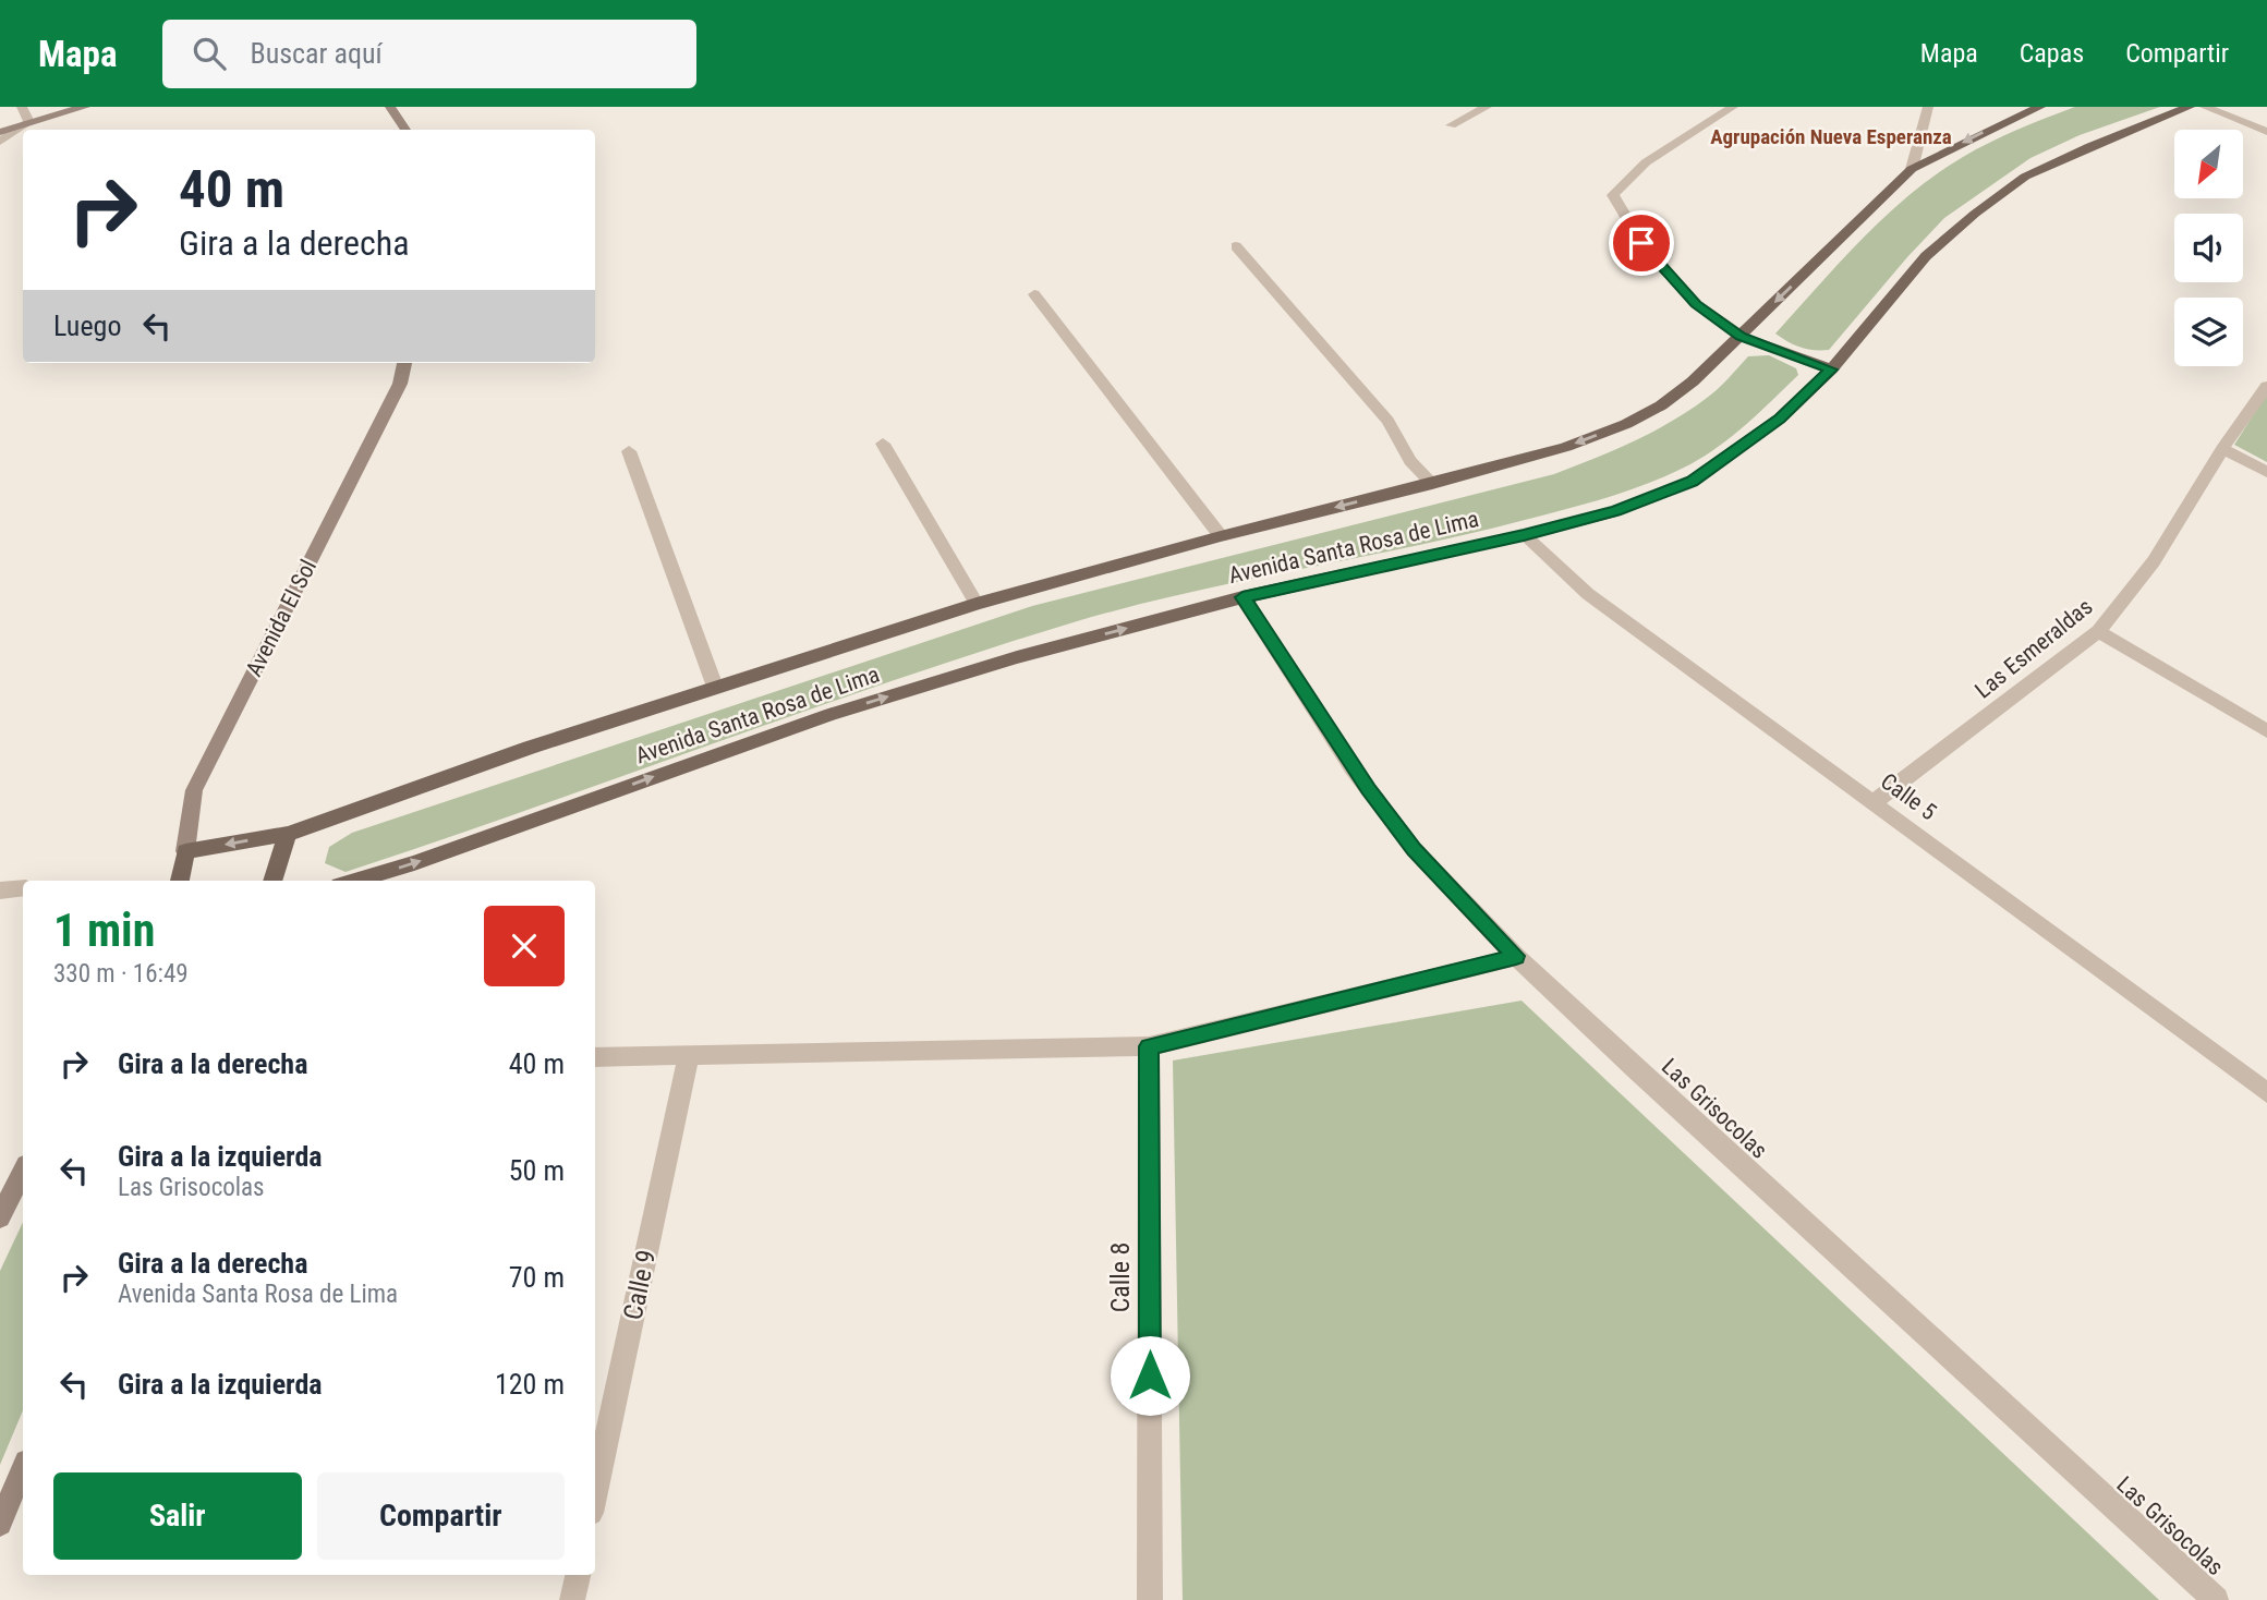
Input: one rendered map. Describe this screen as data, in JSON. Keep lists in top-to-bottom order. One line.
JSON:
{"streets":{"main road":["Avenida Santa Rosa de Lima","Avenida El Sol"],"street":["Las Esmeraldas","Calle 5","Las Grisocolas","Calle 8","Calle 9"]},"crossings":[["Avenida Santa Rosa de Lima","Avenida El Sol"],["Avenida Santa Rosa de Lima","Calle 5"],["Avenida Santa Rosa de Lima","Las Grisocolas"],["Las Esmeraldas","Calle 5"]],"districts":["Agrupación Nueva Esperanza"],"north":"bottom left","page":{"header":"Mapa","search":"Buscar aquí","nav":["Mapa","Capas","Compartir"],"turn":["40 m","Gira a la derecha"],"then":"Luego","heading":["1 min","330 m · 16:49"],"list":[{"name":"Gira a la derecha","value":"40 m"},{"name":"Gira a la izquierda","note":"Las Grisocolas","value":"50 m"},{"name":"Gira a la derecha","note":"Avenida Santa Rosa de Lima","value":"70 m"},{"name":"Gira a la izquierda","value":"120 m"}],"buttons":["Salir","Compartir"]}}
